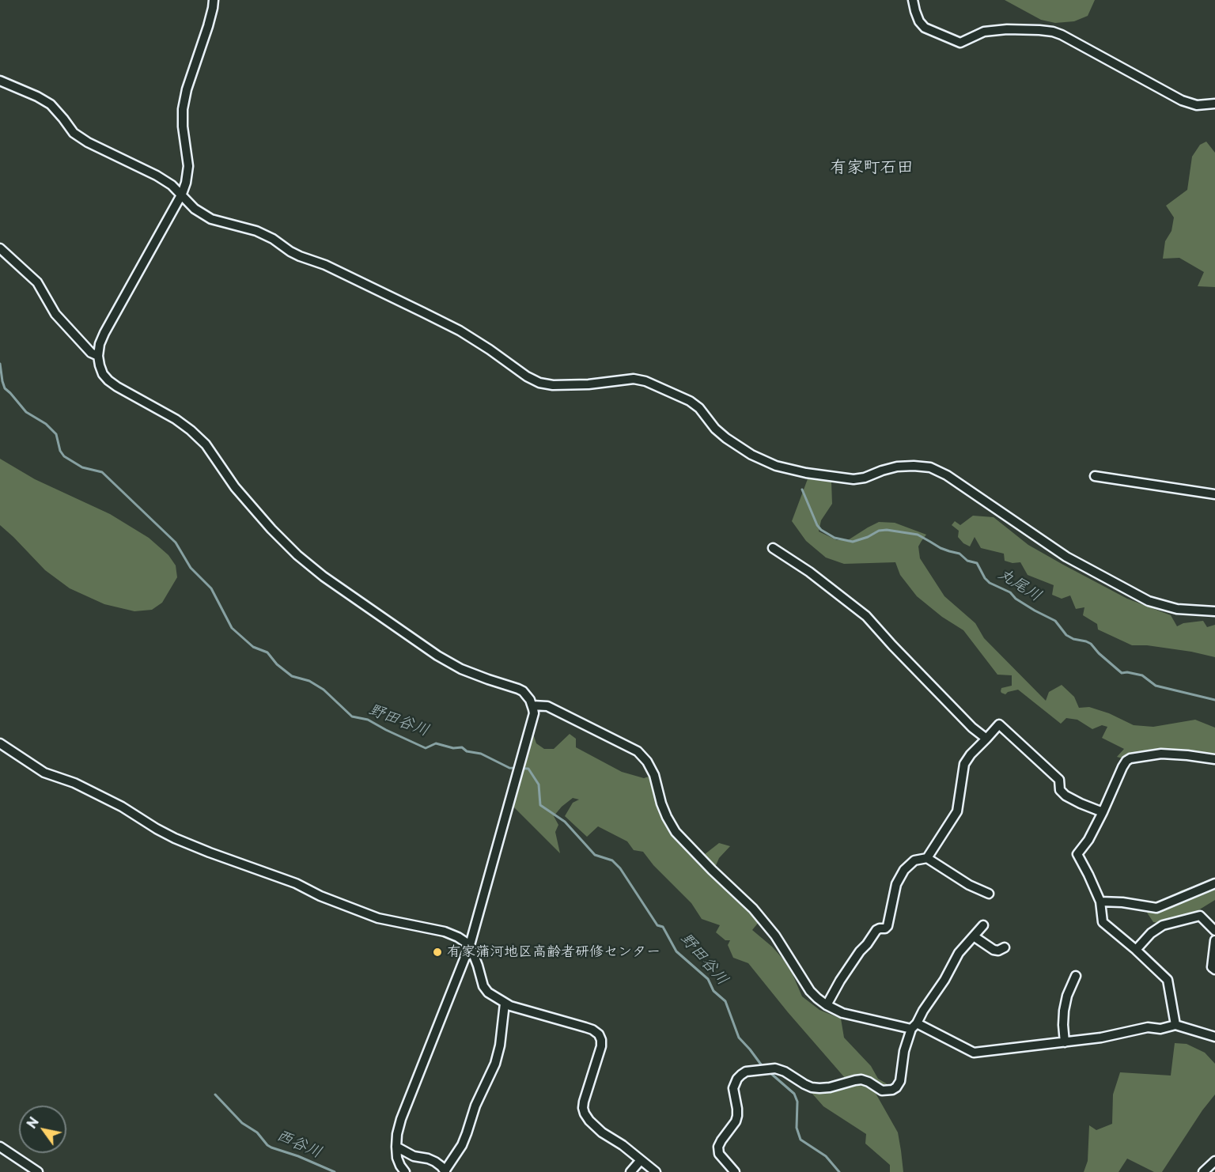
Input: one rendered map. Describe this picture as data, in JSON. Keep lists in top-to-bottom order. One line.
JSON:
{"districts":["有家町石田"],"water":["丸尾川","野田谷川","西谷川"],"places":["有家蒲河地区高齢者研修センター"],"north":"top left"}
